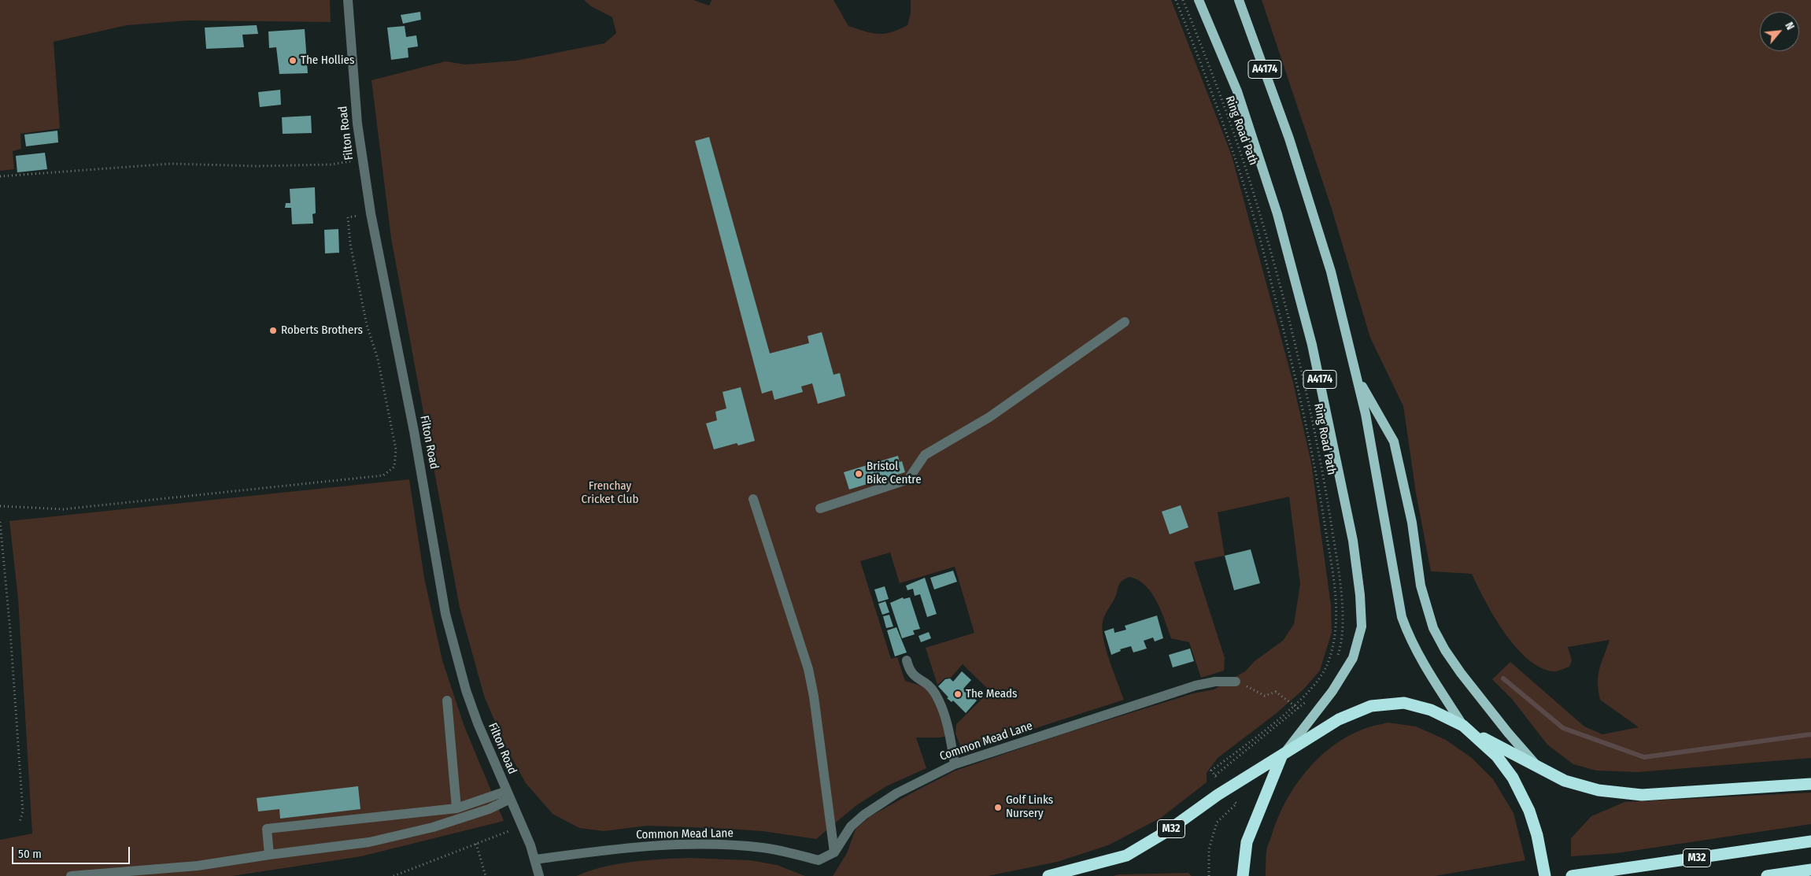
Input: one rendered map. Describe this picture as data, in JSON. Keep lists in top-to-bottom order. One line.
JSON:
{"streets":{"highway":["M32"],"main road":["A4174"],"street":["Filton Road","Common Mead Lane"],"path":["Ring Road Path"]},"crossings":[["A4174","M32"],["Filton Road","Common Mead Lane"]],"parks":["Frenchay Cricket Club"],"places":["The Hollies","Roberts Brothers","Bristol Bike Centre","The Meads","Golf Links Nursery"],"scale_bar":"50 m","north":"top right"}
